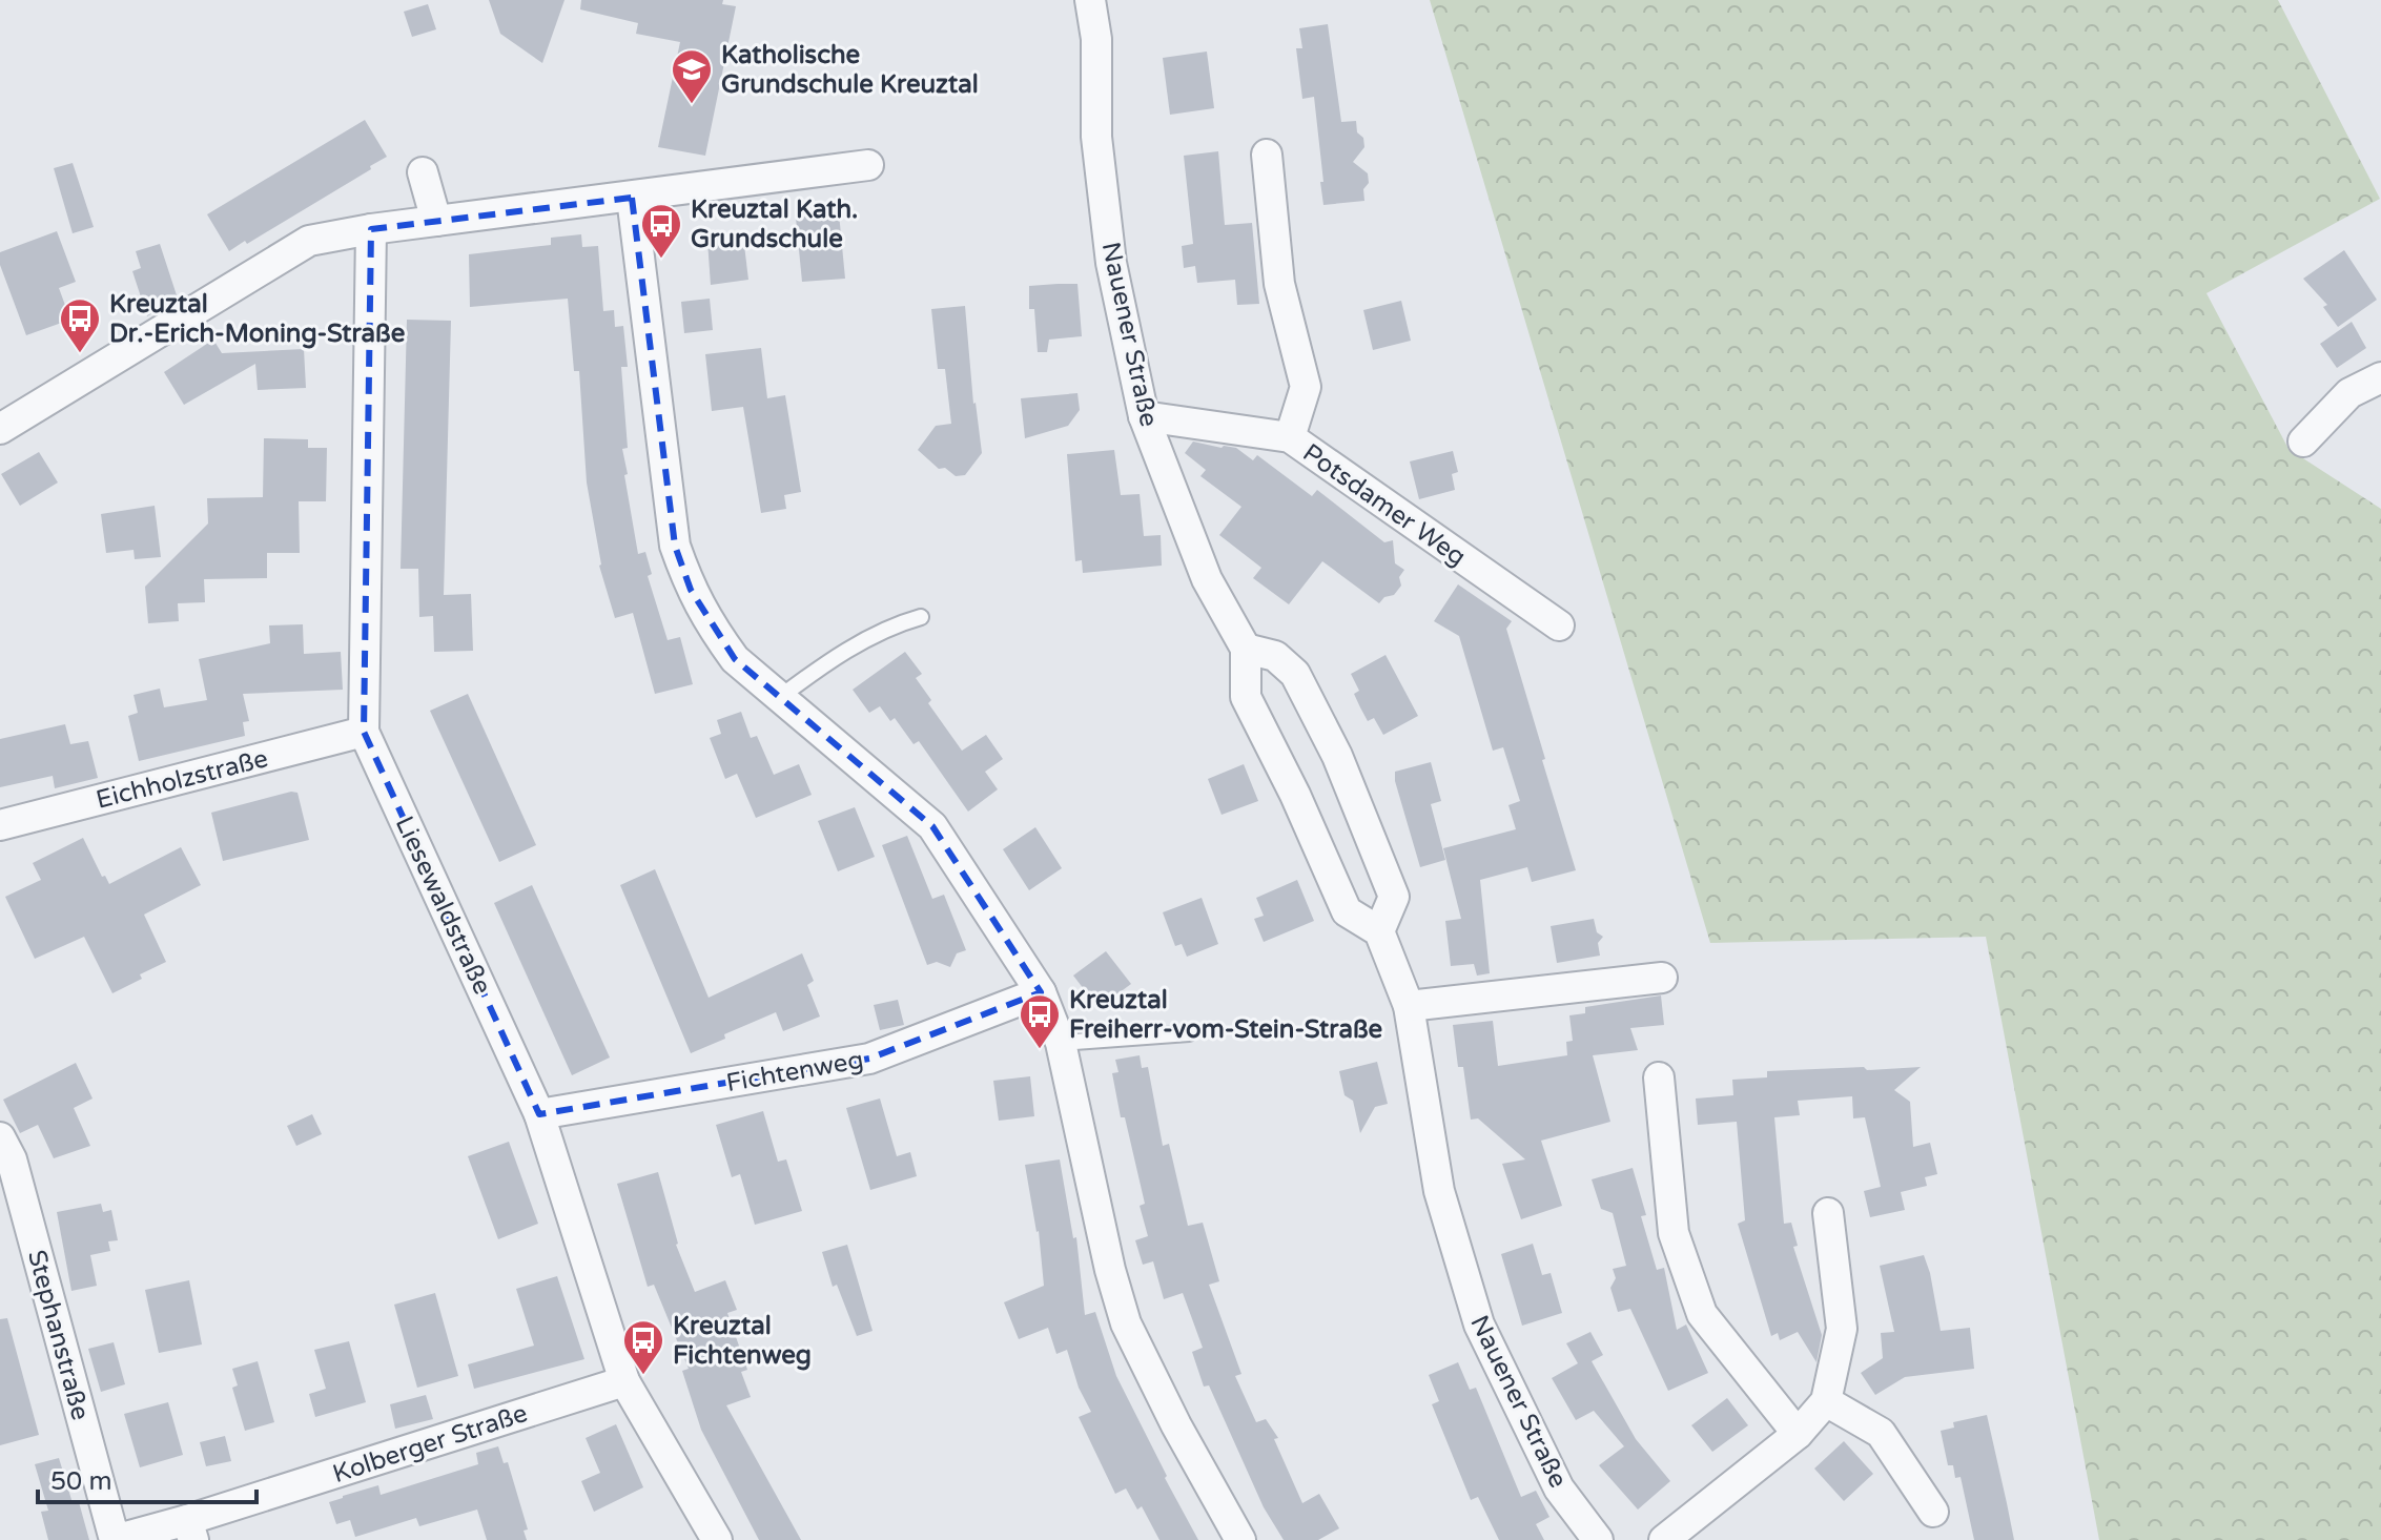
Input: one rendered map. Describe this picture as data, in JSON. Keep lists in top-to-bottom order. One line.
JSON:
{"streets":{"street":["Nauener Straße","Potsdamer Weg","Eichholzstraße","Liesewaldstraße","Fichtenweg","Stephanstraße","Kolberger Straße"]},"crossings":[["Nauener Straße","Potsdamer Weg"],["Eichholzstraße","Liesewaldstraße"],["Liesewaldstraße","Fichtenweg"],["Liesewaldstraße","Kolberger Straße"],["Stephanstraße","Kolberger Straße"]],"places":{"school or university":["Katholische Grundschule Kreuztal"],"bus stop":["Kreuztal Kath. Grundschule","Kreuztal Dr.-Erich-Moning-Straße","Kreuztal Freiherr-vom-Stein-Straße","Kreuztal Fichtenweg"]},"scale_bar":"50 m"}
